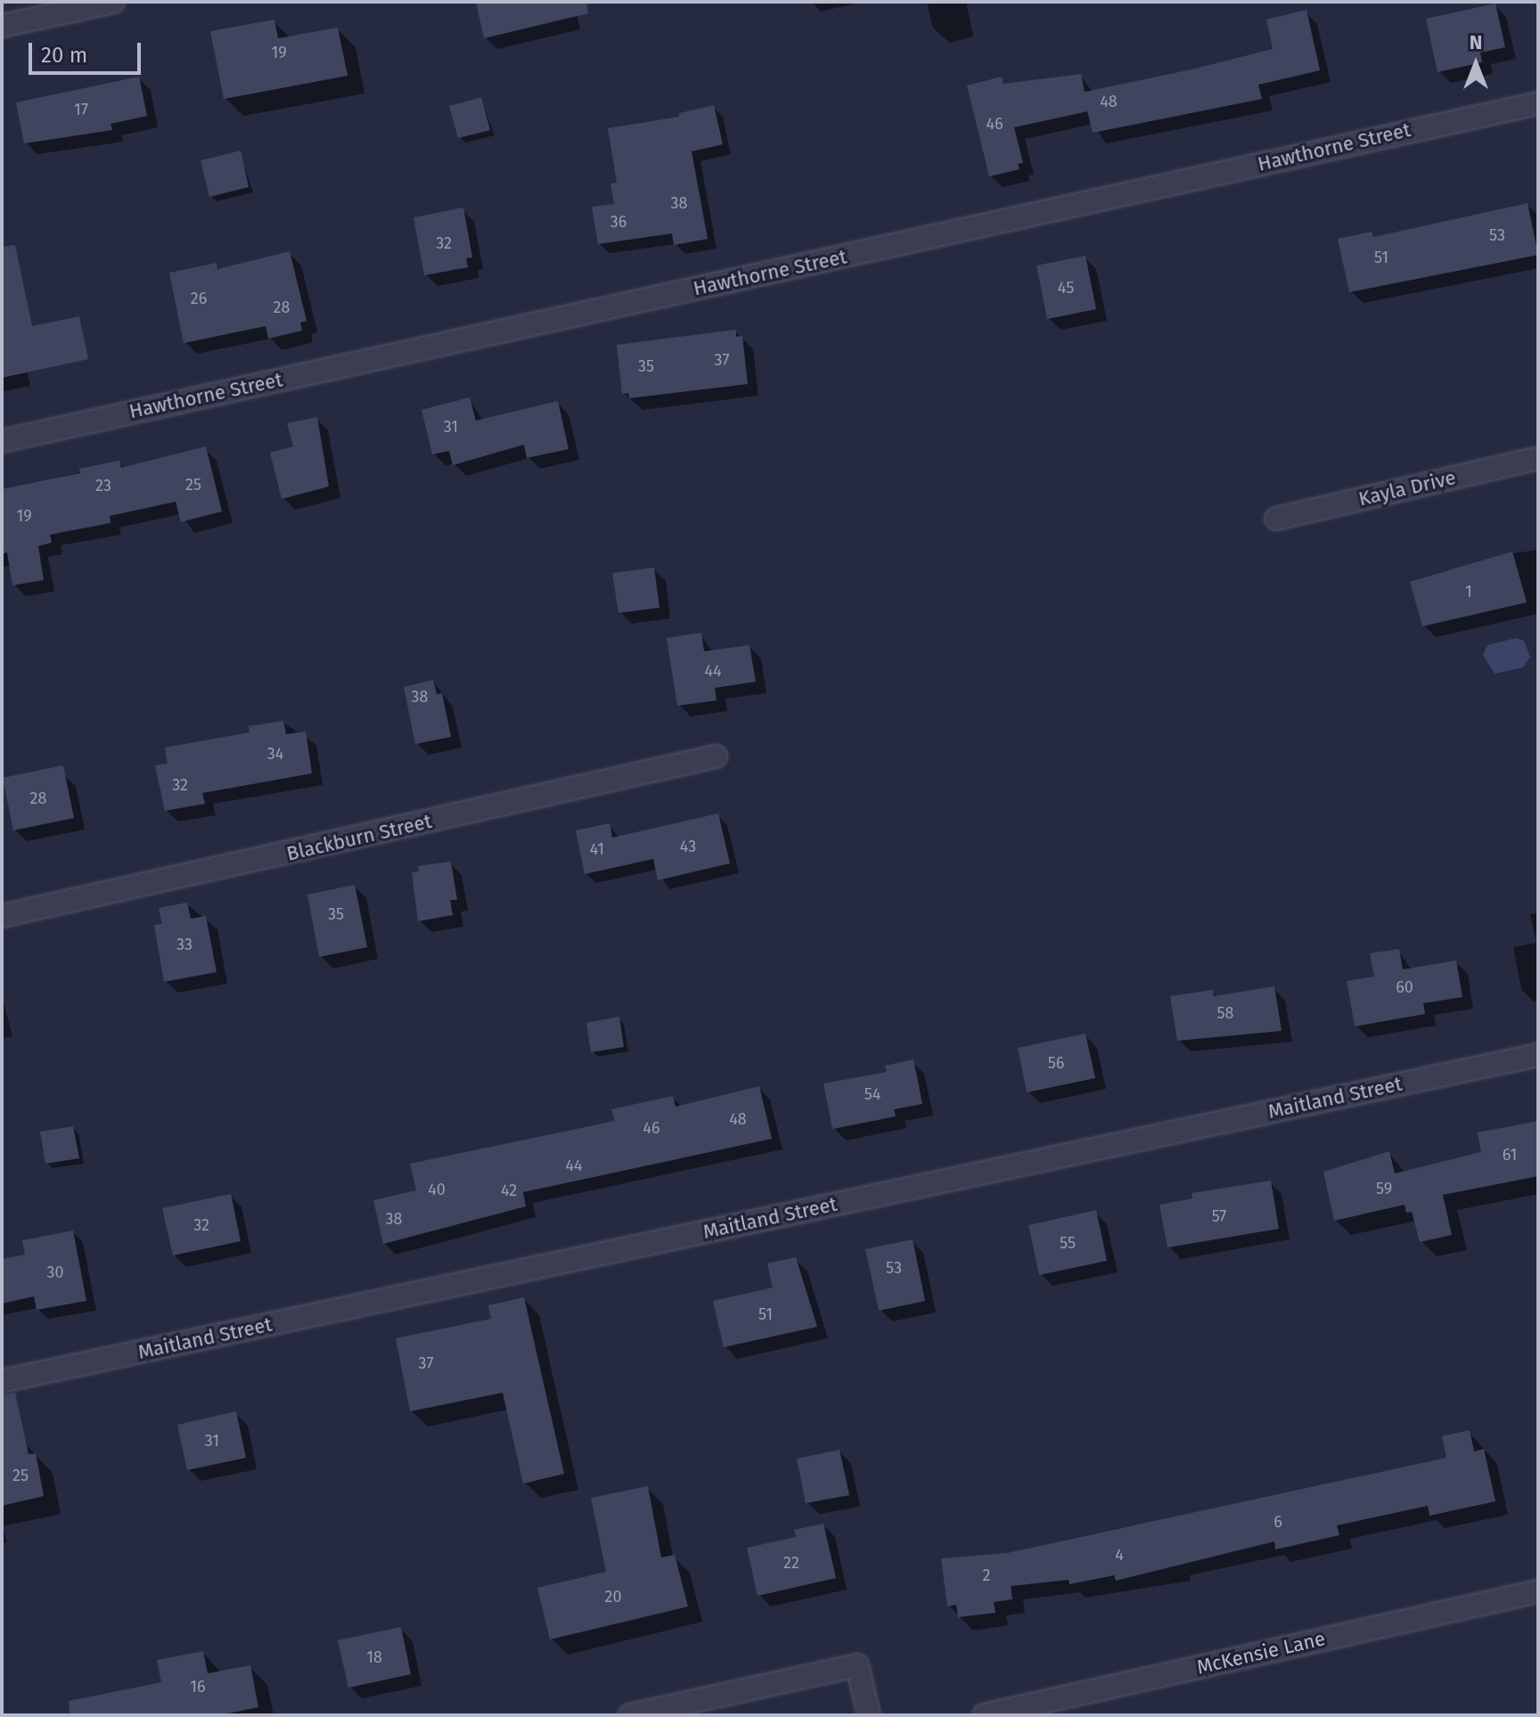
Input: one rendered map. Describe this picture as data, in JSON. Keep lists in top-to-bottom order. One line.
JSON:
{"streets":{"street":["Hawthorne Street","Kayla Drive","Blackburn Street","Maitland Street","McKensie Lane"]},"house_numbers":["19","48","17","46","38","36","53","32","51","45","26","28","37","35","31","25","23","19","1","44","38","34","32","28","43","41","35","33","60","58","56","54","48","46","61","44","59","40","42","57","38","32","55","53","30","51","37","31","25","6","4","22","2","20","18","16"],"scale_bar":"20 m","north":"top"}
